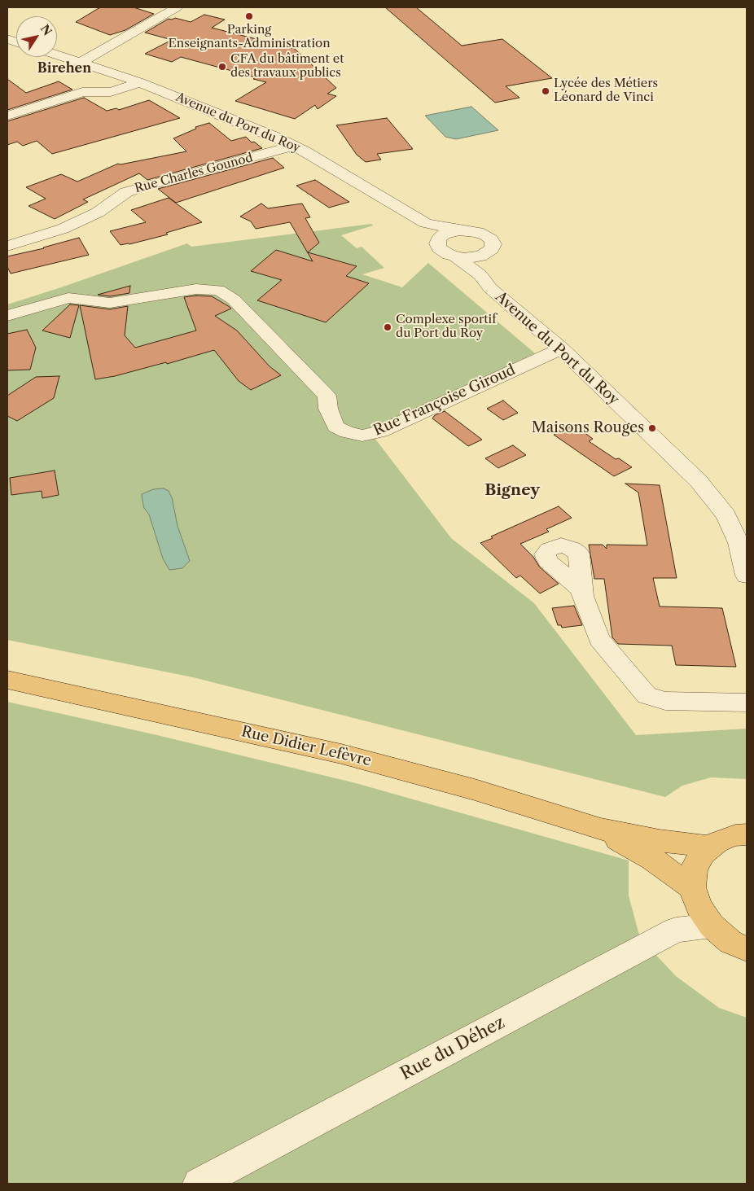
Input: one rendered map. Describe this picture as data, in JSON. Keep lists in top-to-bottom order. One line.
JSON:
{"streets":{"main road":["Rue Didier Lefèvre"],"street":["Avenue du Port du Roy","Rue Charles Gounod","Rue Françoise Giroud","Rue du Déhez"]},"crossings":[["Avenue du Port du Roy","Rue Charles Gounod"],["Avenue du Port du Roy","Rue Françoise Giroud"]],"districts":["Birehen","Bigney"],"places":["Parking Enseignants-Administration","CFA du bâtiment et des travaux publics","Lycée des Métiers Léonard de Vinci","Complexe sportif du Port du Roy","Maisons Rouges"],"north":"top right"}
